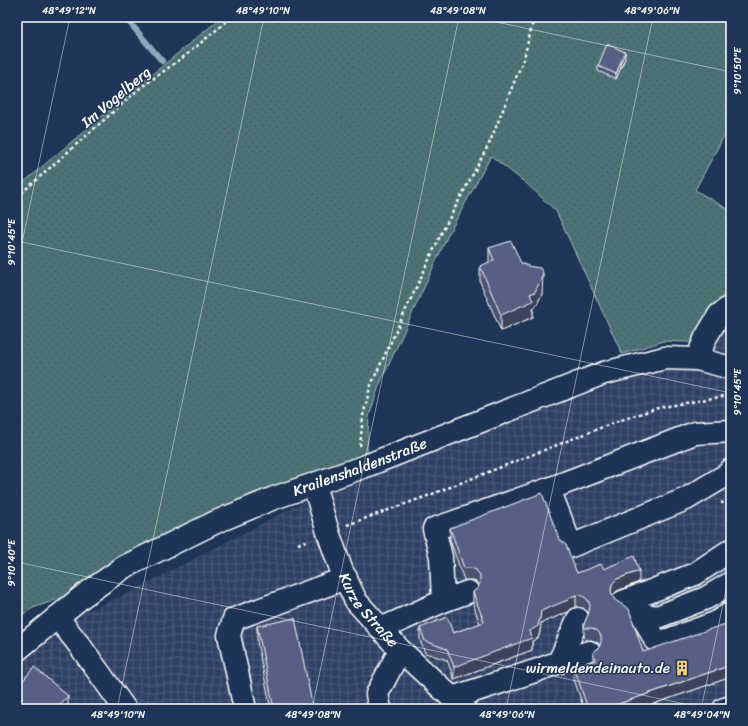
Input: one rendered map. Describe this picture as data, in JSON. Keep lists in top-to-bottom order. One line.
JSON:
{"streets":{"street":["Krailenshaldenstraße","Kurze Straße"],"path":["Im Vogelberg"]},"crossings":[["Krailenshaldenstraße","Kurze Straße"]],"places":{"building":["wirmeldendeinauto.de"]},"coordinates":["48°49'12\"N","48°49'10\"N","48°49'08\"N","48°49'06\"N","9°10'50\"E","9°10'45\"E","9°10'40\"E","48°49'04\"N"]}
